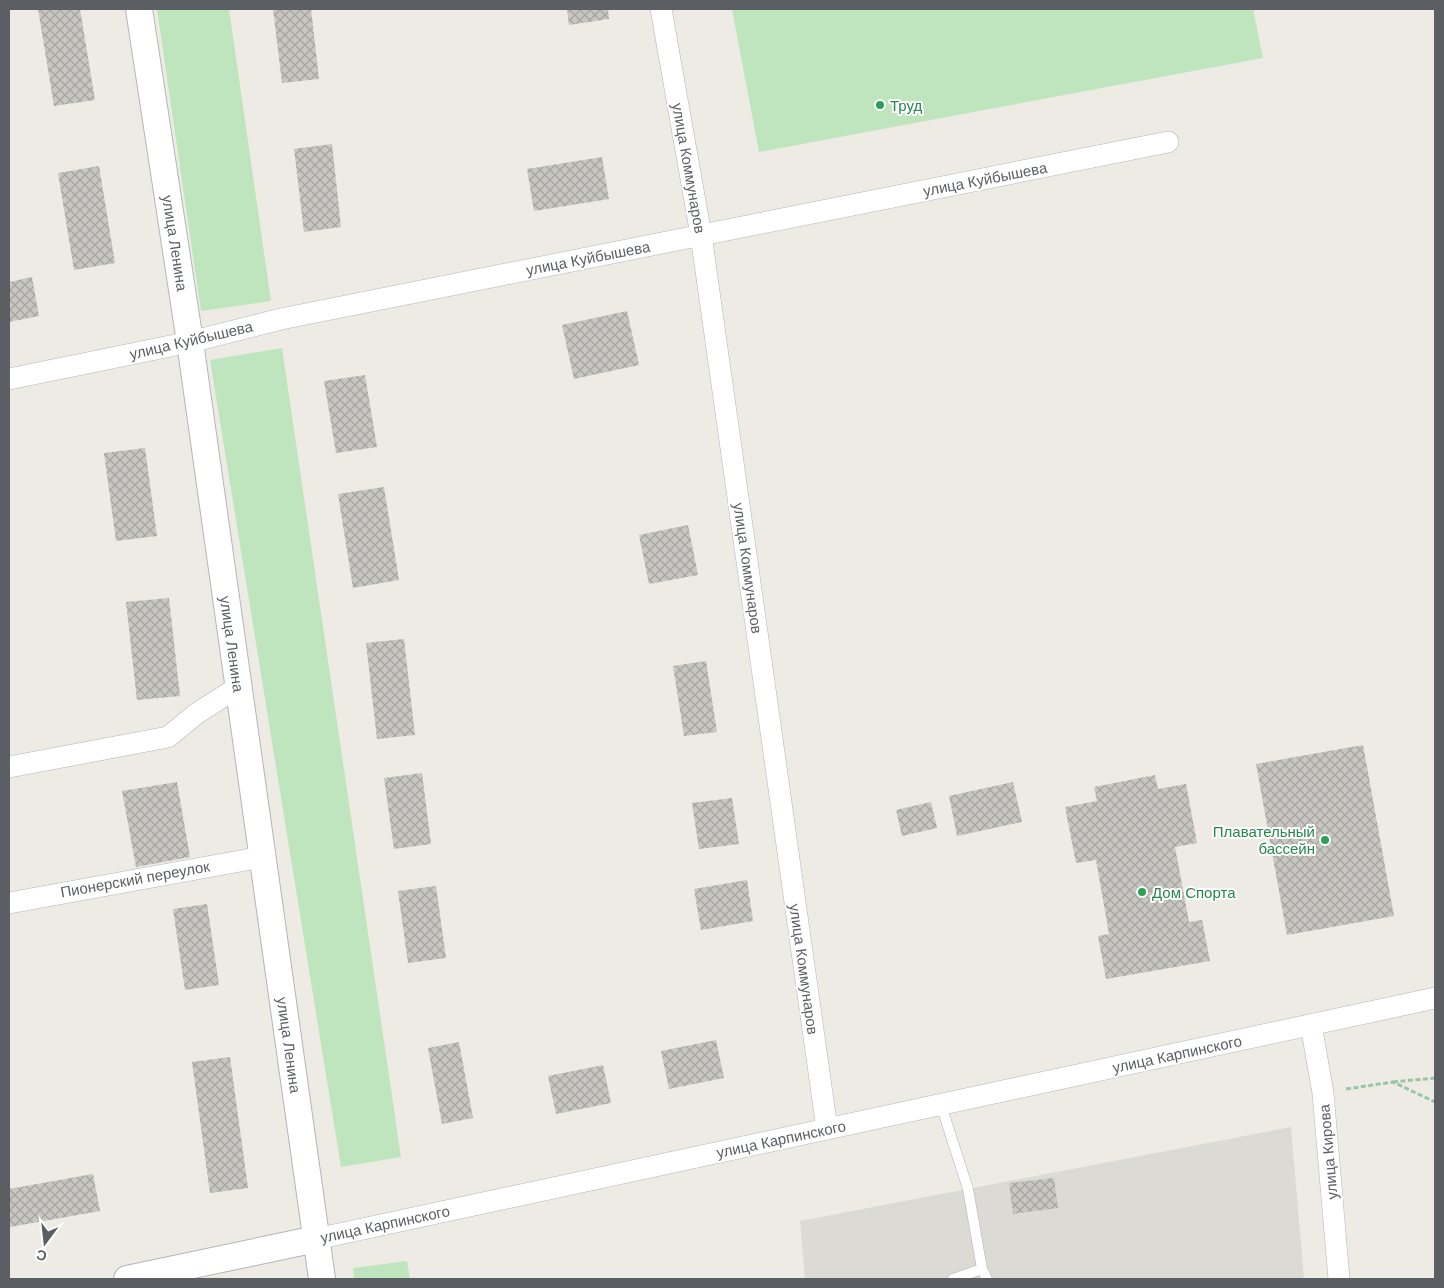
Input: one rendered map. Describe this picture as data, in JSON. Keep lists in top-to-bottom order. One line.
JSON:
{"streets":{"street":["улица Коммунаров","улица Куйбышева","улица Ленина","Пионерский переулок","улица Карпинского","улица Кирова"]},"crossings":[["улица Коммунаров","улица Куйбышева"],["улица Коммунаров","улица Карпинского"],["улица Куйбышева","улица Ленина"],["улица Ленина","Пионерский переулок"],["улица Ленина","улица Карпинского"],["улица Карпинского","улица Кирова"]],"places":["Труд","Плавательный бассейн","Дом Спорта"],"north":"bottom"}
